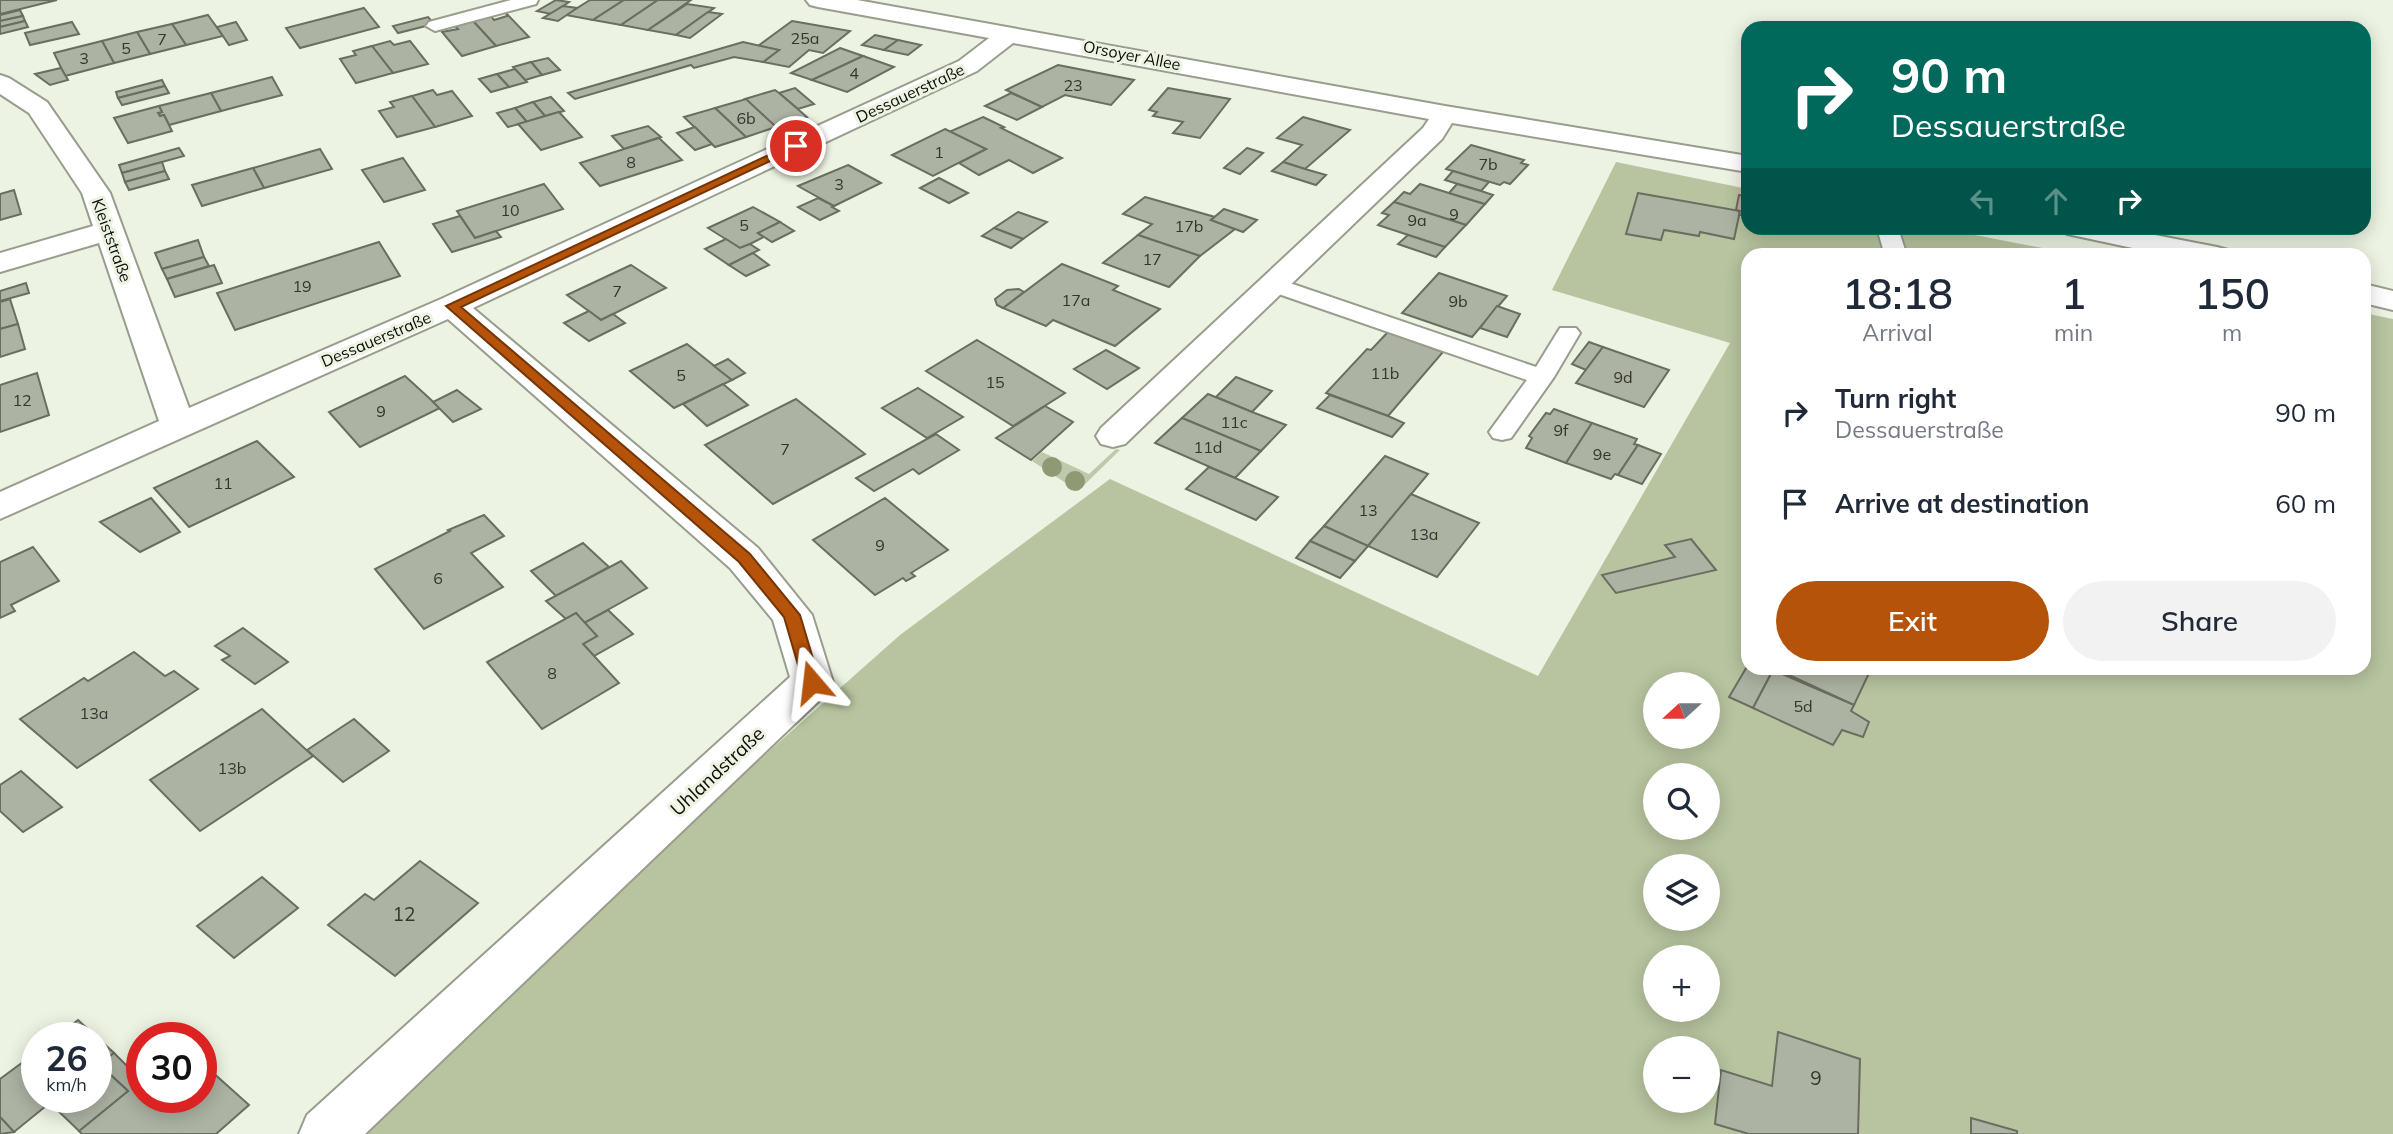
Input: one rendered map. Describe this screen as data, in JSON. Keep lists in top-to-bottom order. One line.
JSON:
{"streets":{"street":["Orsoyer Allee","Dessauerstraße","Kleiststraße","Uhlandstraße"]},"crossings":[["Orsoyer Allee","Dessauerstraße"],["Dessauerstraße","Kleiststraße"],["Dessauerstraße","Uhlandstraße"]],"house_numbers":["25a","7","5","3","4","23","6b","1","8","7b","3","10","9","9a","5","17b","17","19","7","17a","9b","11b","5","9d","15","12","9","11c","9f","11d","7","9e","11","13","13a","9","6","8","5d","13a","13b","12","9"],"north":"left","page":{"turn":["90 m","Dessauerstraße"],"eta":["18:18","Arrival","1","min","150","m"],"list":[{"name":"Turn right","note":"Dessauerstraße","value":"90 m"},{"name":"Arrive at destination","value":"60 m"}],"buttons":["Exit","Share"],"map_buttons":["+","−"],"speed":"26 km/h","limit":"30"}}
